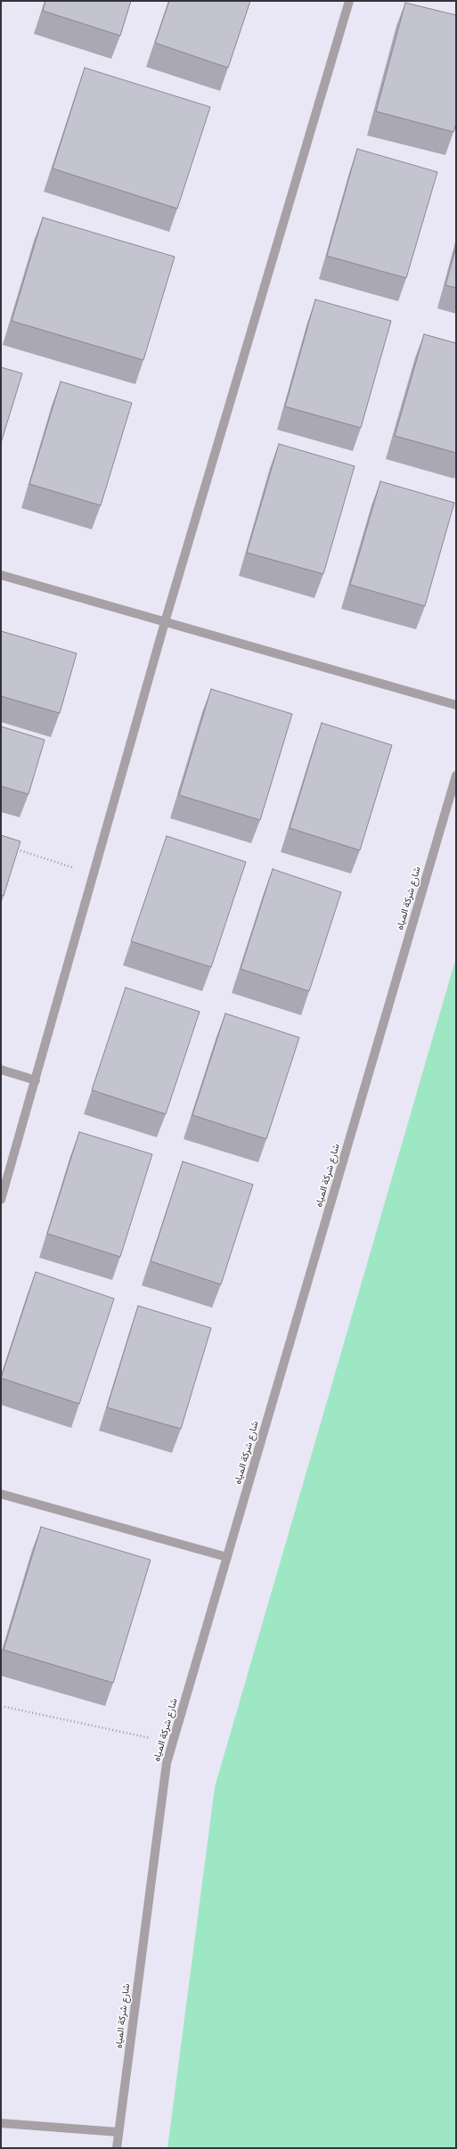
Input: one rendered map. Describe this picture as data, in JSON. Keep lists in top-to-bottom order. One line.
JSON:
{"streets":{"street":["شارع شركة المياه"]}}
